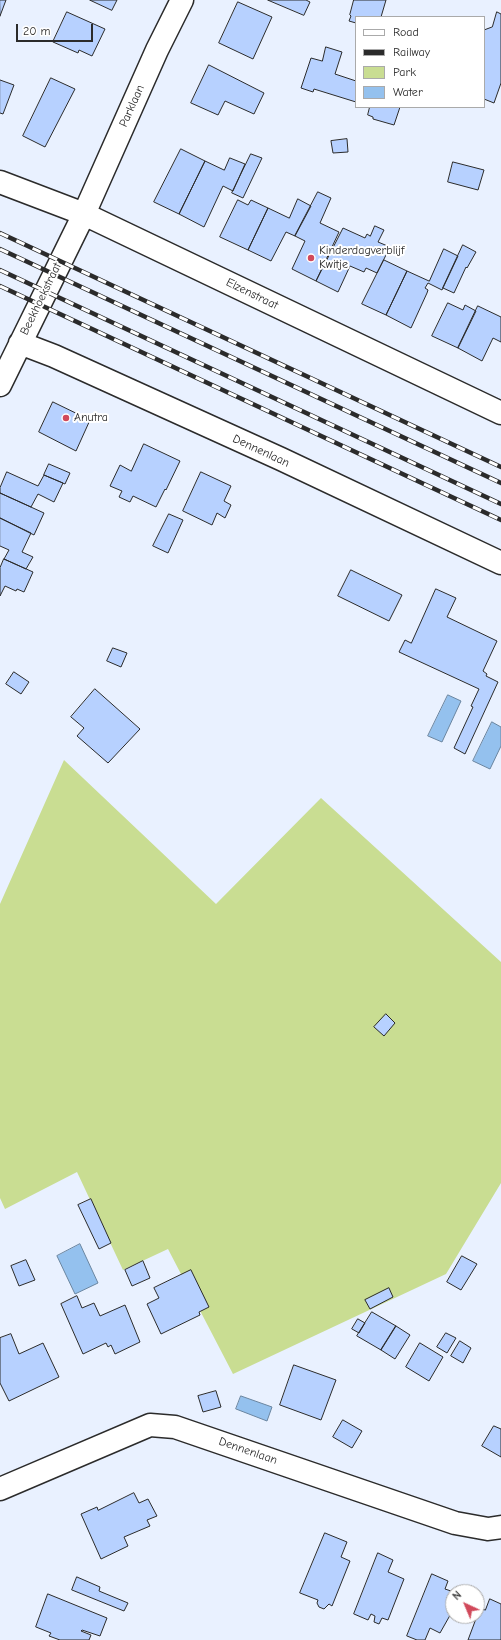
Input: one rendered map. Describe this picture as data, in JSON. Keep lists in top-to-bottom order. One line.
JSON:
{"streets":{"street":["Parklaan","Elzenstraat","Beekhoekstraat","Dennenlaan"]},"crossings":[["Parklaan","Elzenstraat"],["Parklaan","Beekhoekstraat"],["Elzenstraat","Beekhoekstraat"],["Beekhoekstraat","Dennenlaan"]],"places":["Kinderdagverblijf Kwitje","Anutra"],"legend":["Road","Railway","Park","Water"],"scale_bar":"20 m","north":"top left"}
